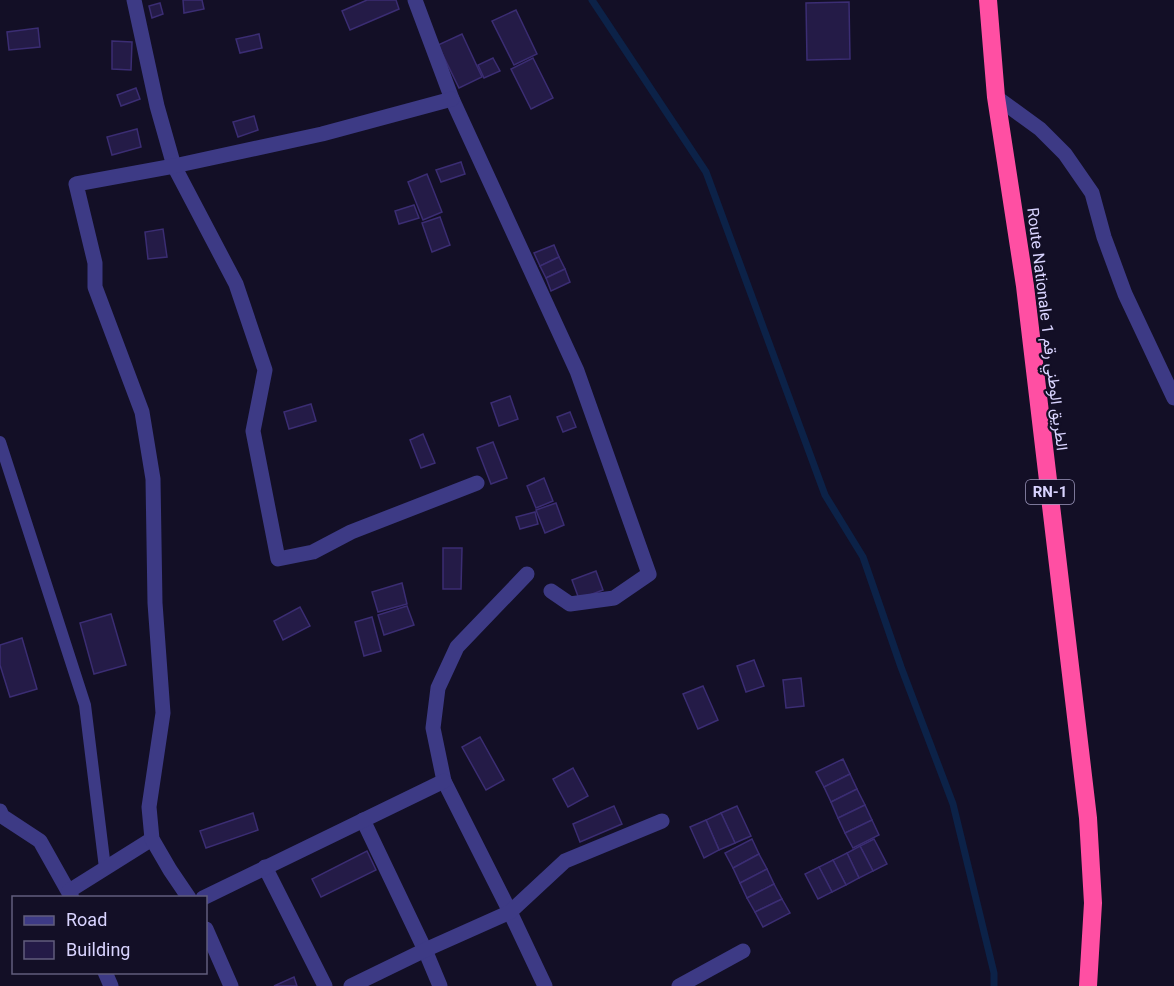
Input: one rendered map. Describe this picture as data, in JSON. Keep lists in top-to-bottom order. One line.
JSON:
{"streets":{"highway":["Route Nationale الطريق الوطني رقم 1","RN-1"]},"legend":["Road","Building"]}
